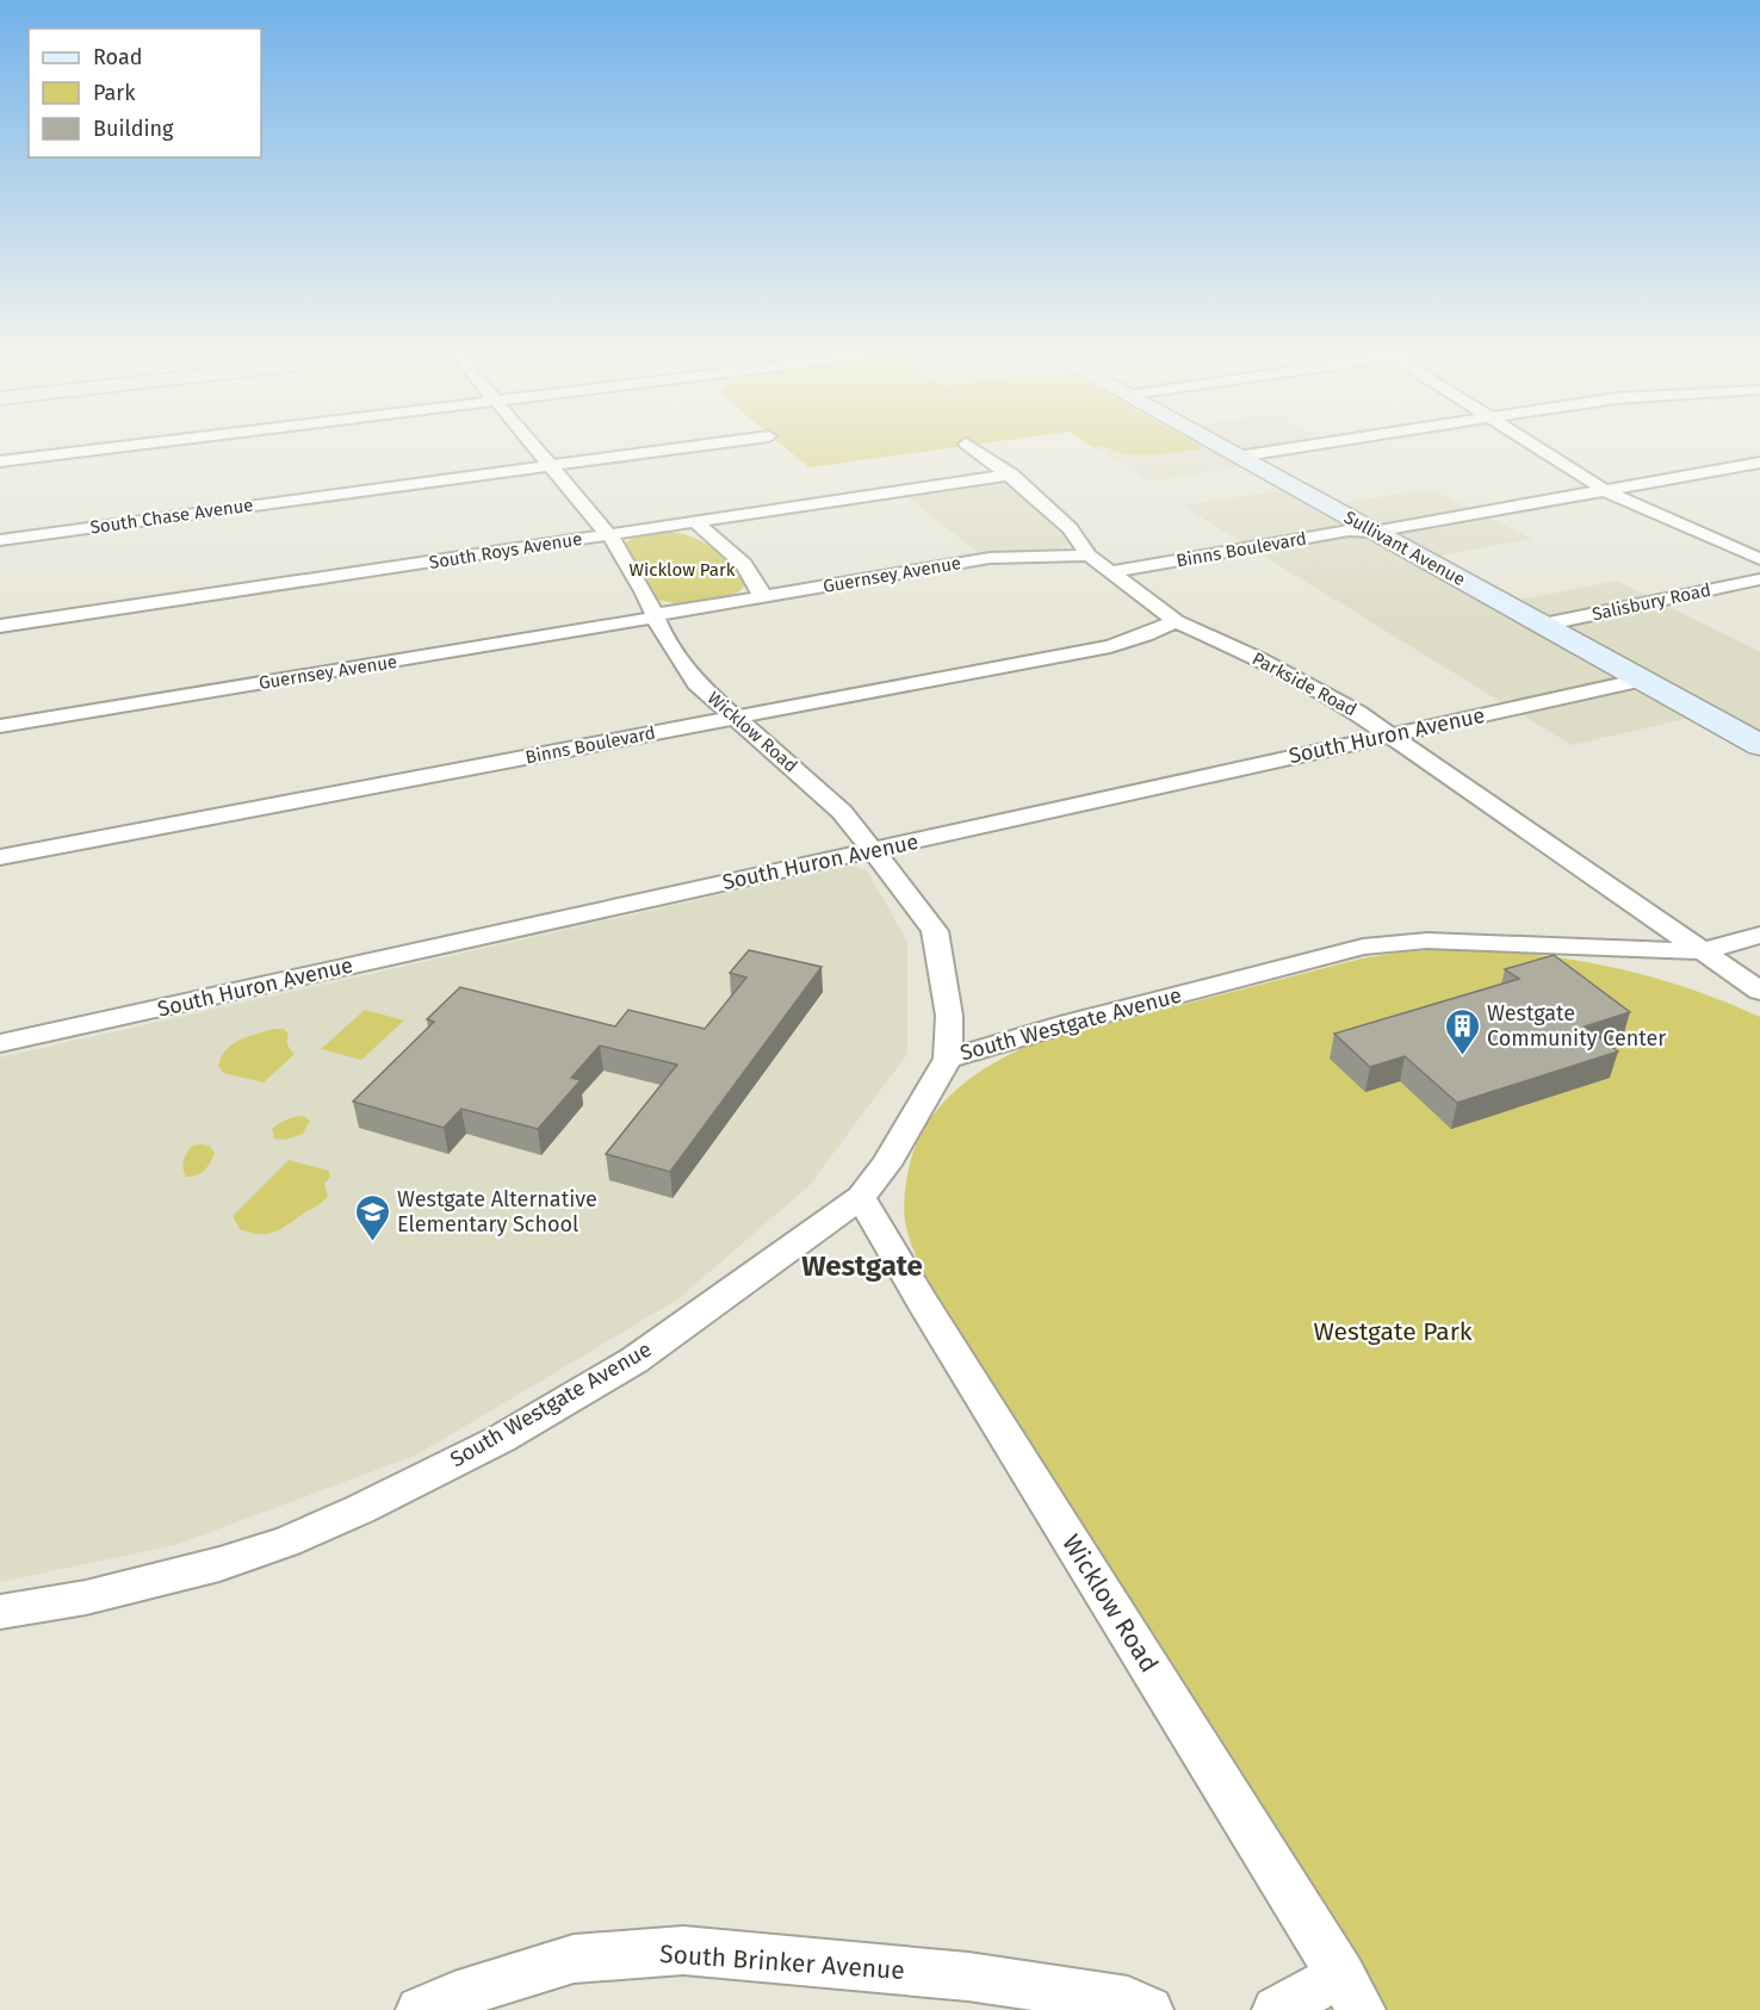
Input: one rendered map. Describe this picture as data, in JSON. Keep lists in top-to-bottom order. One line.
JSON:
{"streets":{"main road":["Sullivant Avenue"],"street":["South Chase Avenue","Binns Boulevard","South Roys Avenue","Guernsey Avenue","Salisbury Road","Parkside Road","Wicklow Road","South Huron Avenue","South Westgate Avenue","South Brinker Avenue"]},"crossings":[["South Chase Avenue","Wicklow Road"],["Sullivant Avenue","Binns Boulevard"],["Sullivant Avenue","Salisbury Road"],["Sullivant Avenue","South Huron Avenue"],["Binns Boulevard","Parkside Road"],["Binns Boulevard","Wicklow Road"],["South Roys Avenue","Parkside Road"],["South Roys Avenue","Wicklow Road"],["Guernsey Avenue","Parkside Road"],["Guernsey Avenue","Wicklow Road"],["Parkside Road","South Huron Avenue"],["Parkside Road","South Westgate Avenue"],["Wicklow Road","South Huron Avenue"],["Wicklow Road","South Westgate Avenue"]],"districts":["Westgate"],"parks":["Wicklow Park","Westgate Park"],"places":{"building":["Westgate Community Center"],"school or university":["Westgate Alternative Elementary School"]},"legend":["Road","Park","Building"]}
